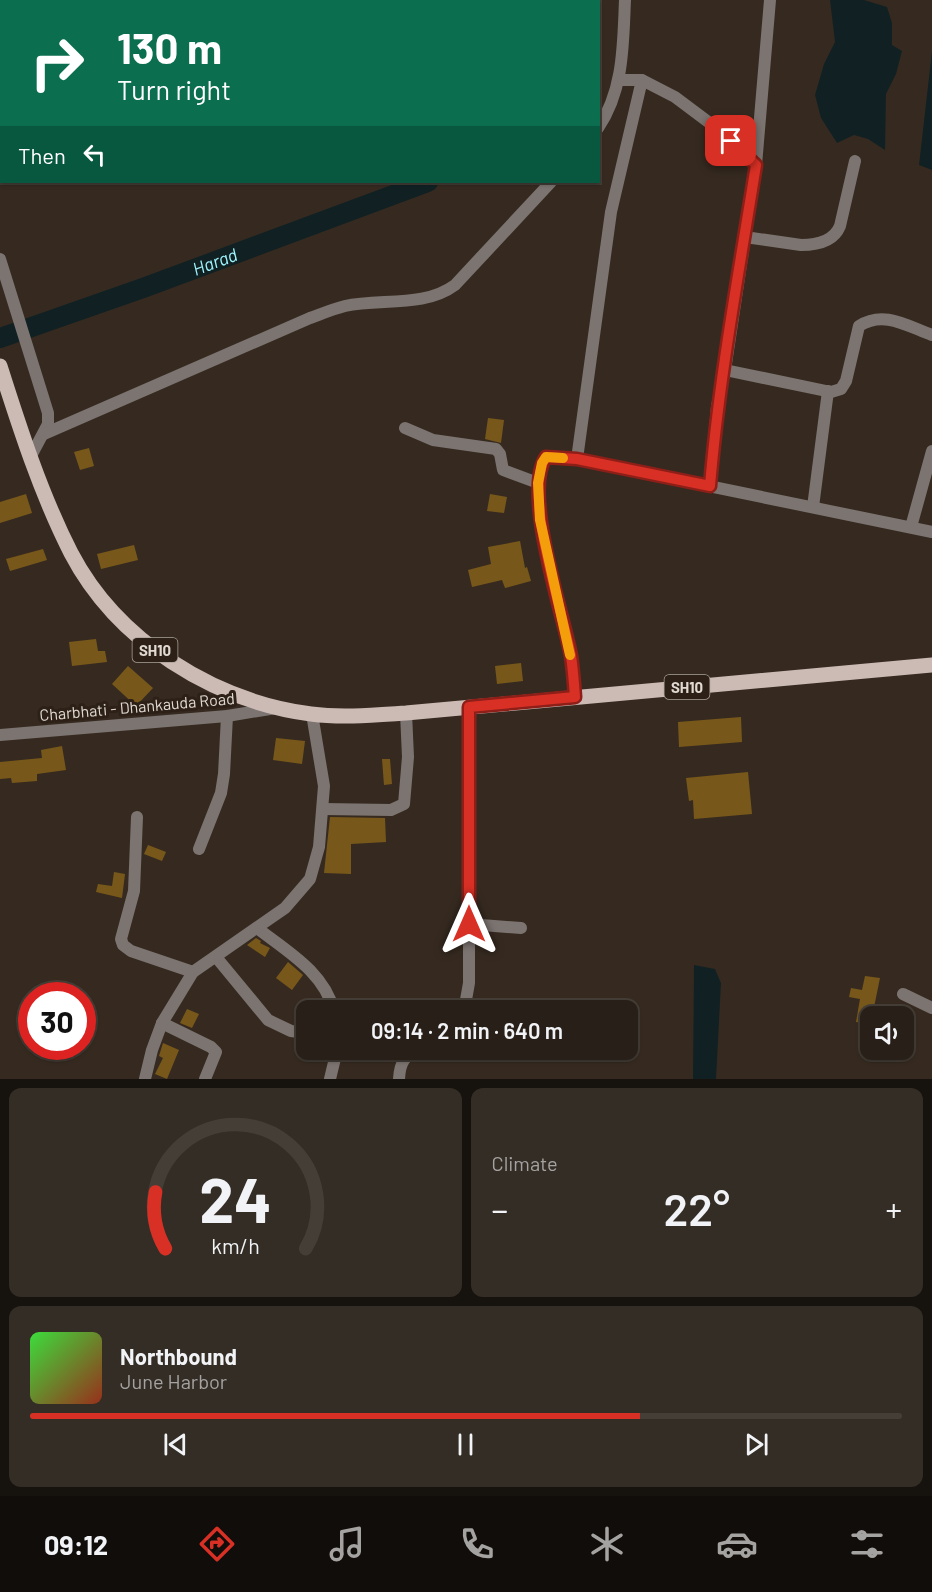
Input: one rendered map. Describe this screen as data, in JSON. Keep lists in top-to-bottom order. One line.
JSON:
{"streets":{"main road":["SH10"],"street":["Charbhati - Dhankauda Road"]},"crossings":[["SH10","Charbhati - Dhankauda Road"]],"water":["Harad"],"page":{"turn":["130 m","Turn right"],"then":"Then","limit":"30","trip":"09:14 · 2 min · 640 m","tile":"Climate","heat":["−","22°","+"],"song":["Northbound","June Harbor"],"tabs":"09:12","gauge":["24","km/h"]}}
